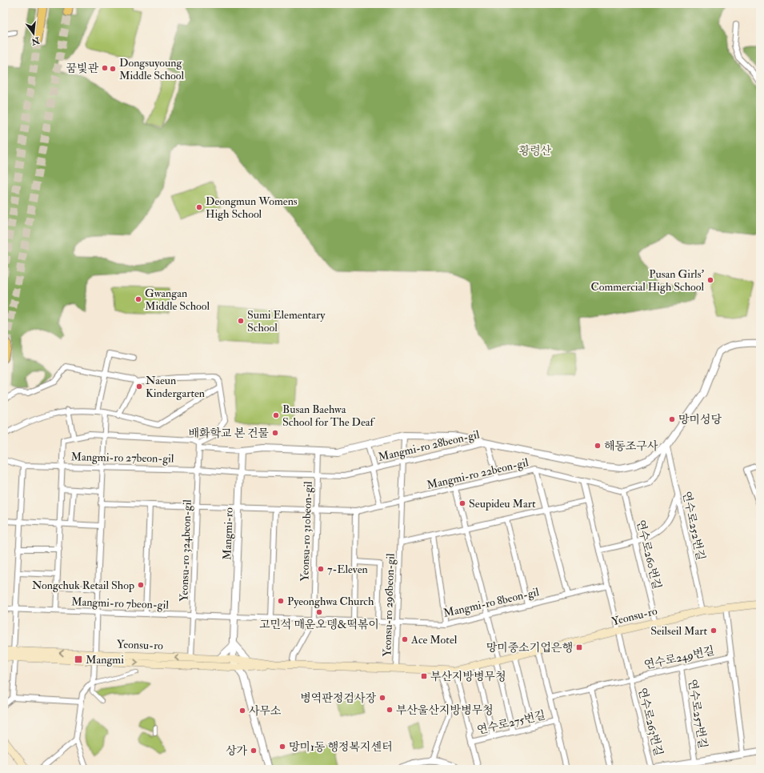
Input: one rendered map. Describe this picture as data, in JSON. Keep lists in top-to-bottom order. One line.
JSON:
{"streets":{"main road":["Yeonsu-ro"],"street":["Mangmi-ro 28beon-gil","Mangmi-ro 27beon-gil","Mangmi-ro 22beon-gil","연수로252번길","Yeonsu-ro 310beon-gil","Mangmi-ro","Yeonsu-ro 324beon-gil","연수로260번길","Mangmi-ro 8beon-gil","Mangmi-ro 7beon-gil","Yeonsu-ro 296beon-gil","연수로249번길","연수로257번길","연수로263번길","연수로275번길"]},"crossings":[["Mangmi-ro 28beon-gil","Mangmi-ro 27beon-gil"],["Mangmi-ro 28beon-gil","Yeonsu-ro 310beon-gil"],["Mangmi-ro 28beon-gil","Mangmi-ro"],["Mangmi-ro 28beon-gil","Yeonsu-ro 296beon-gil"],["Mangmi-ro 27beon-gil","Mangmi-ro"],["Mangmi-ro 27beon-gil","Yeonsu-ro 324beon-gil"],["Mangmi-ro 22beon-gil","Yeonsu-ro 310beon-gil"],["Mangmi-ro 22beon-gil","Mangmi-ro"],["Mangmi-ro 22beon-gil","Yeonsu-ro 324beon-gil"],["Mangmi-ro 22beon-gil","연수로260번길"],["Mangmi-ro 22beon-gil","Yeonsu-ro 296beon-gil"],["Mangmi-ro 22beon-gil","연수로263번길"],["연수로252번길","Yeonsu-ro"],["Yeonsu-ro 310beon-gil","Mangmi-ro 8beon-gil"],["Yeonsu-ro 310beon-gil","Yeonsu-ro"],["Mangmi-ro","Mangmi-ro 8beon-gil"],["Mangmi-ro","Mangmi-ro 7beon-gil"],["Mangmi-ro","Yeonsu-ro"],["Yeonsu-ro 324beon-gil","Mangmi-ro 7beon-gil"],["Yeonsu-ro 324beon-gil","Yeonsu-ro"],["연수로260번길","Yeonsu-ro"],["Mangmi-ro 8beon-gil","Mangmi-ro 7beon-gil"],["Mangmi-ro 8beon-gil","Yeonsu-ro 296beon-gil"],["Mangmi-ro 8beon-gil","연수로263번길"],["Yeonsu-ro 296beon-gil","Yeonsu-ro"],["Yeonsu-ro 296beon-gil","연수로263번길"],["Yeonsu-ro","연수로249번길"],["Yeonsu-ro","연수로263번길"],["Yeonsu-ro","연수로275번길"],["연수로249번길","연수로257번길"],["연수로249번길","연수로263번길"],["연수로263번길","연수로275번길"]],"parks":["황령산"],"places":{"other":["꿈빛관","Dongsuyoung Middle School","Deongmun Womens High School","Pusan Girls' Commercial High School","Gwangan Middle School","Sumi Elementary School","Naeun Kindergarten","Busan Baehwa School for The Deaf","망미성당","배화학교 본 건물","해동조구사","Seupideu Mart","7-Eleven","Nongchuk Retail Shop","Pyeonghwa Church","고민석 매운오뎅&떡볶이","Seilseil Mart","Ace Motel","병역판정검사장","부산울산지방병무청","사무소","망미1동 행정복지센터","상가"],"transit":["망미중소기업은행","Mangmi","부산지방병무청"]},"north":"bottom"}
